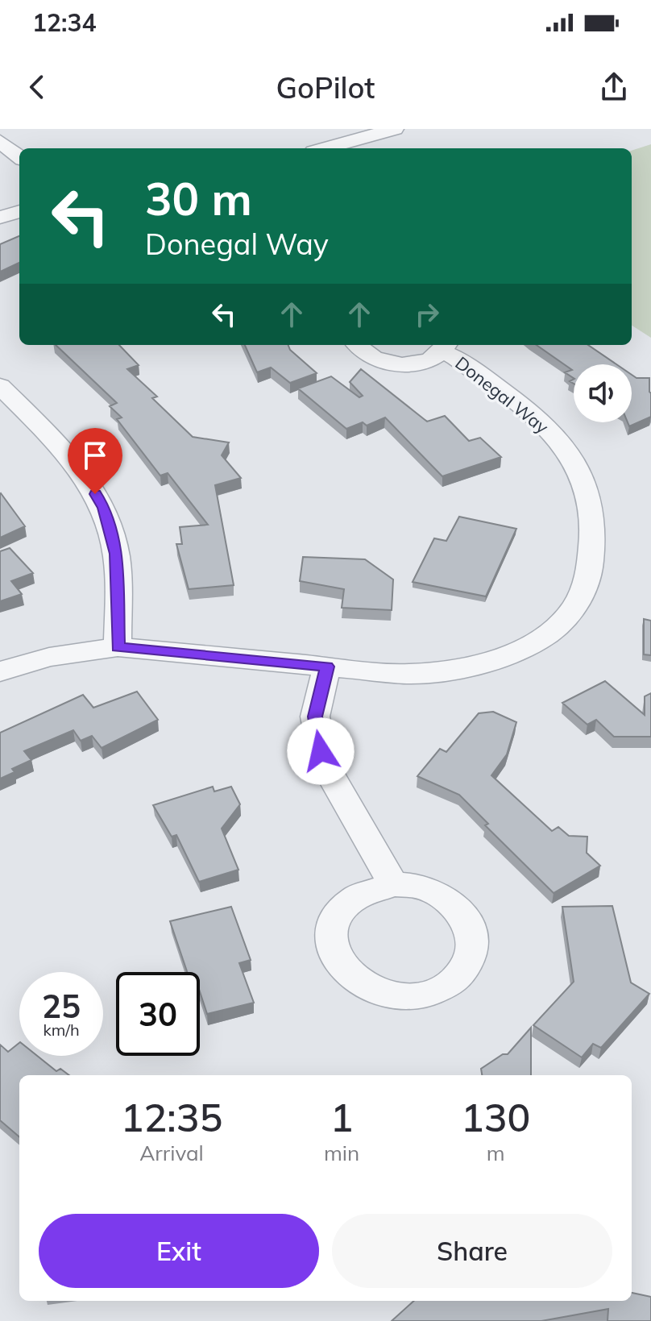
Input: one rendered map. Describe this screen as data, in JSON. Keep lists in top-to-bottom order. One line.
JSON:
{"streets":{"street":["Donegal Way"]},"page":{"status":"12:34","header":"GoPilot","turn":["30 m","Donegal Way"],"speed":"25 km/h","limit":"30","eta":["12:35","Arrival","1","min","130","m"],"buttons":["Exit","Share"]}}
